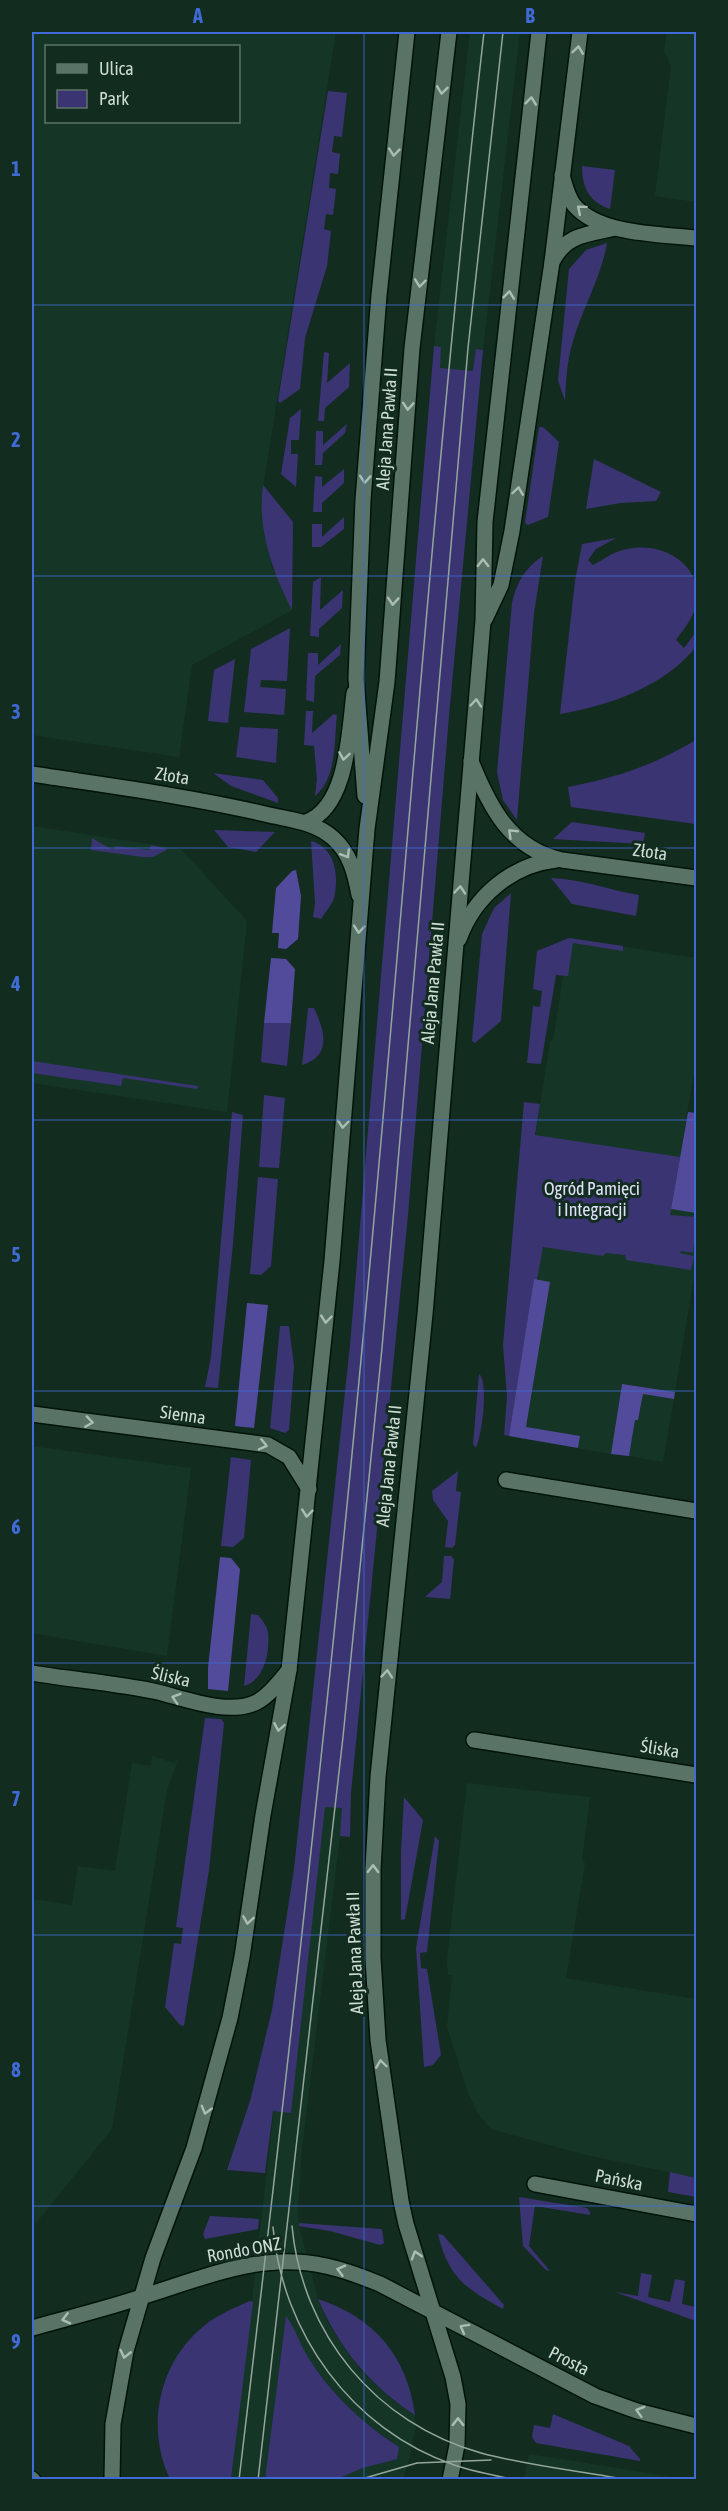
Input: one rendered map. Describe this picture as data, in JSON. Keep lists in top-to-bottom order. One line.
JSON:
{"streets":{"main road":["Aleja Jana Pawła II","Złota","Sienna","Śliska","Pańska","Rondo ONZ","Prosta"]},"crossings":[["Aleja Jana Pawła II","Złota"],["Aleja Jana Pawła II","Sienna"],["Aleja Jana Pawła II","Śliska"],["Aleja Jana Pawła II","Rondo ONZ"],["Aleja Jana Pawła II","Prosta"],["Rondo ONZ","Prosta"]],"one_way":["Sienna","Śliska","Rondo ONZ","Prosta"],"parks":["Ogród Pamięci i Integracji"],"legend":["Ulica","Park"],"grid":{"columns":["A","B"],"rows":["1","2","3","4","5","6","7","8","9"]}}
